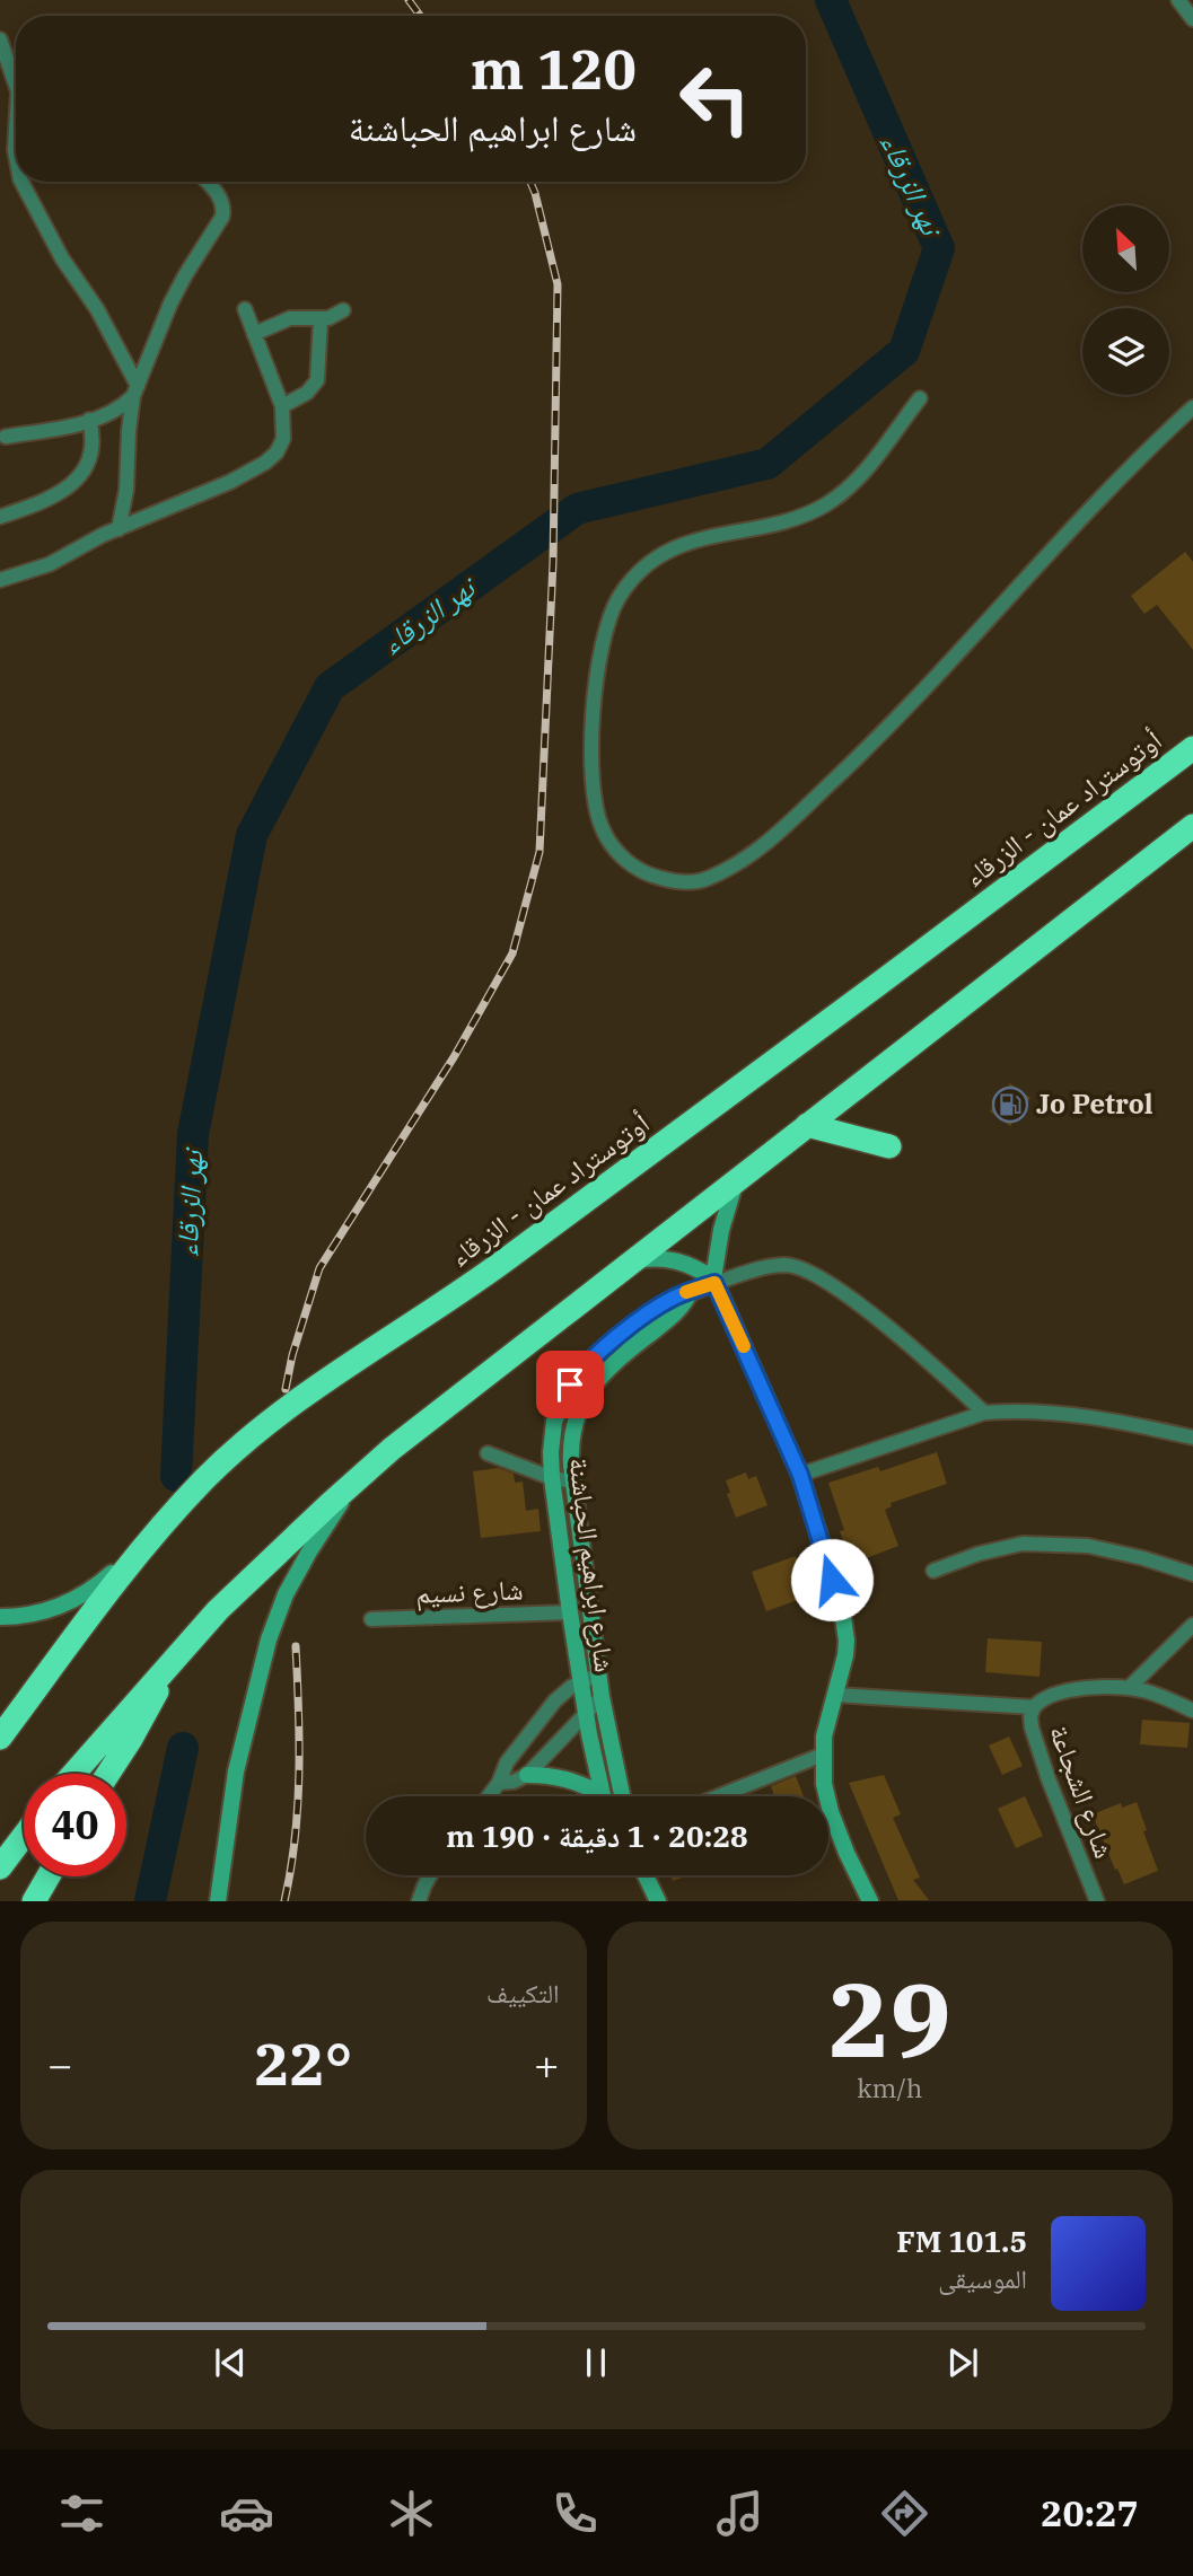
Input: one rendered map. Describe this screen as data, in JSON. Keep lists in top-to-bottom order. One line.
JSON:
{"streets":{"highway":["أوتوستراد عمان - الزرقاء"],"street":["شارع ابراهيم الحباشنة","شارع نسيم","شارع الشجاعة"]},"crossings":[["شارع ابراهيم الحباشنة","شارع نسيم"]],"water":["نهر الزرقاء"],"places":{"fuel station":["Jo Petrol"]},"north":"top left","page":{"turn":["120 m","شارع ابراهيم الحباشنة"],"limit":"40","trip":"20:28 · 1 دقيقة · 190 m","tile":[["29","km/h"],"التكييف"],"heat":["−","22°","+"],"song":["101.5 FM","الموسيقى"],"tabs":"20:27"}}
